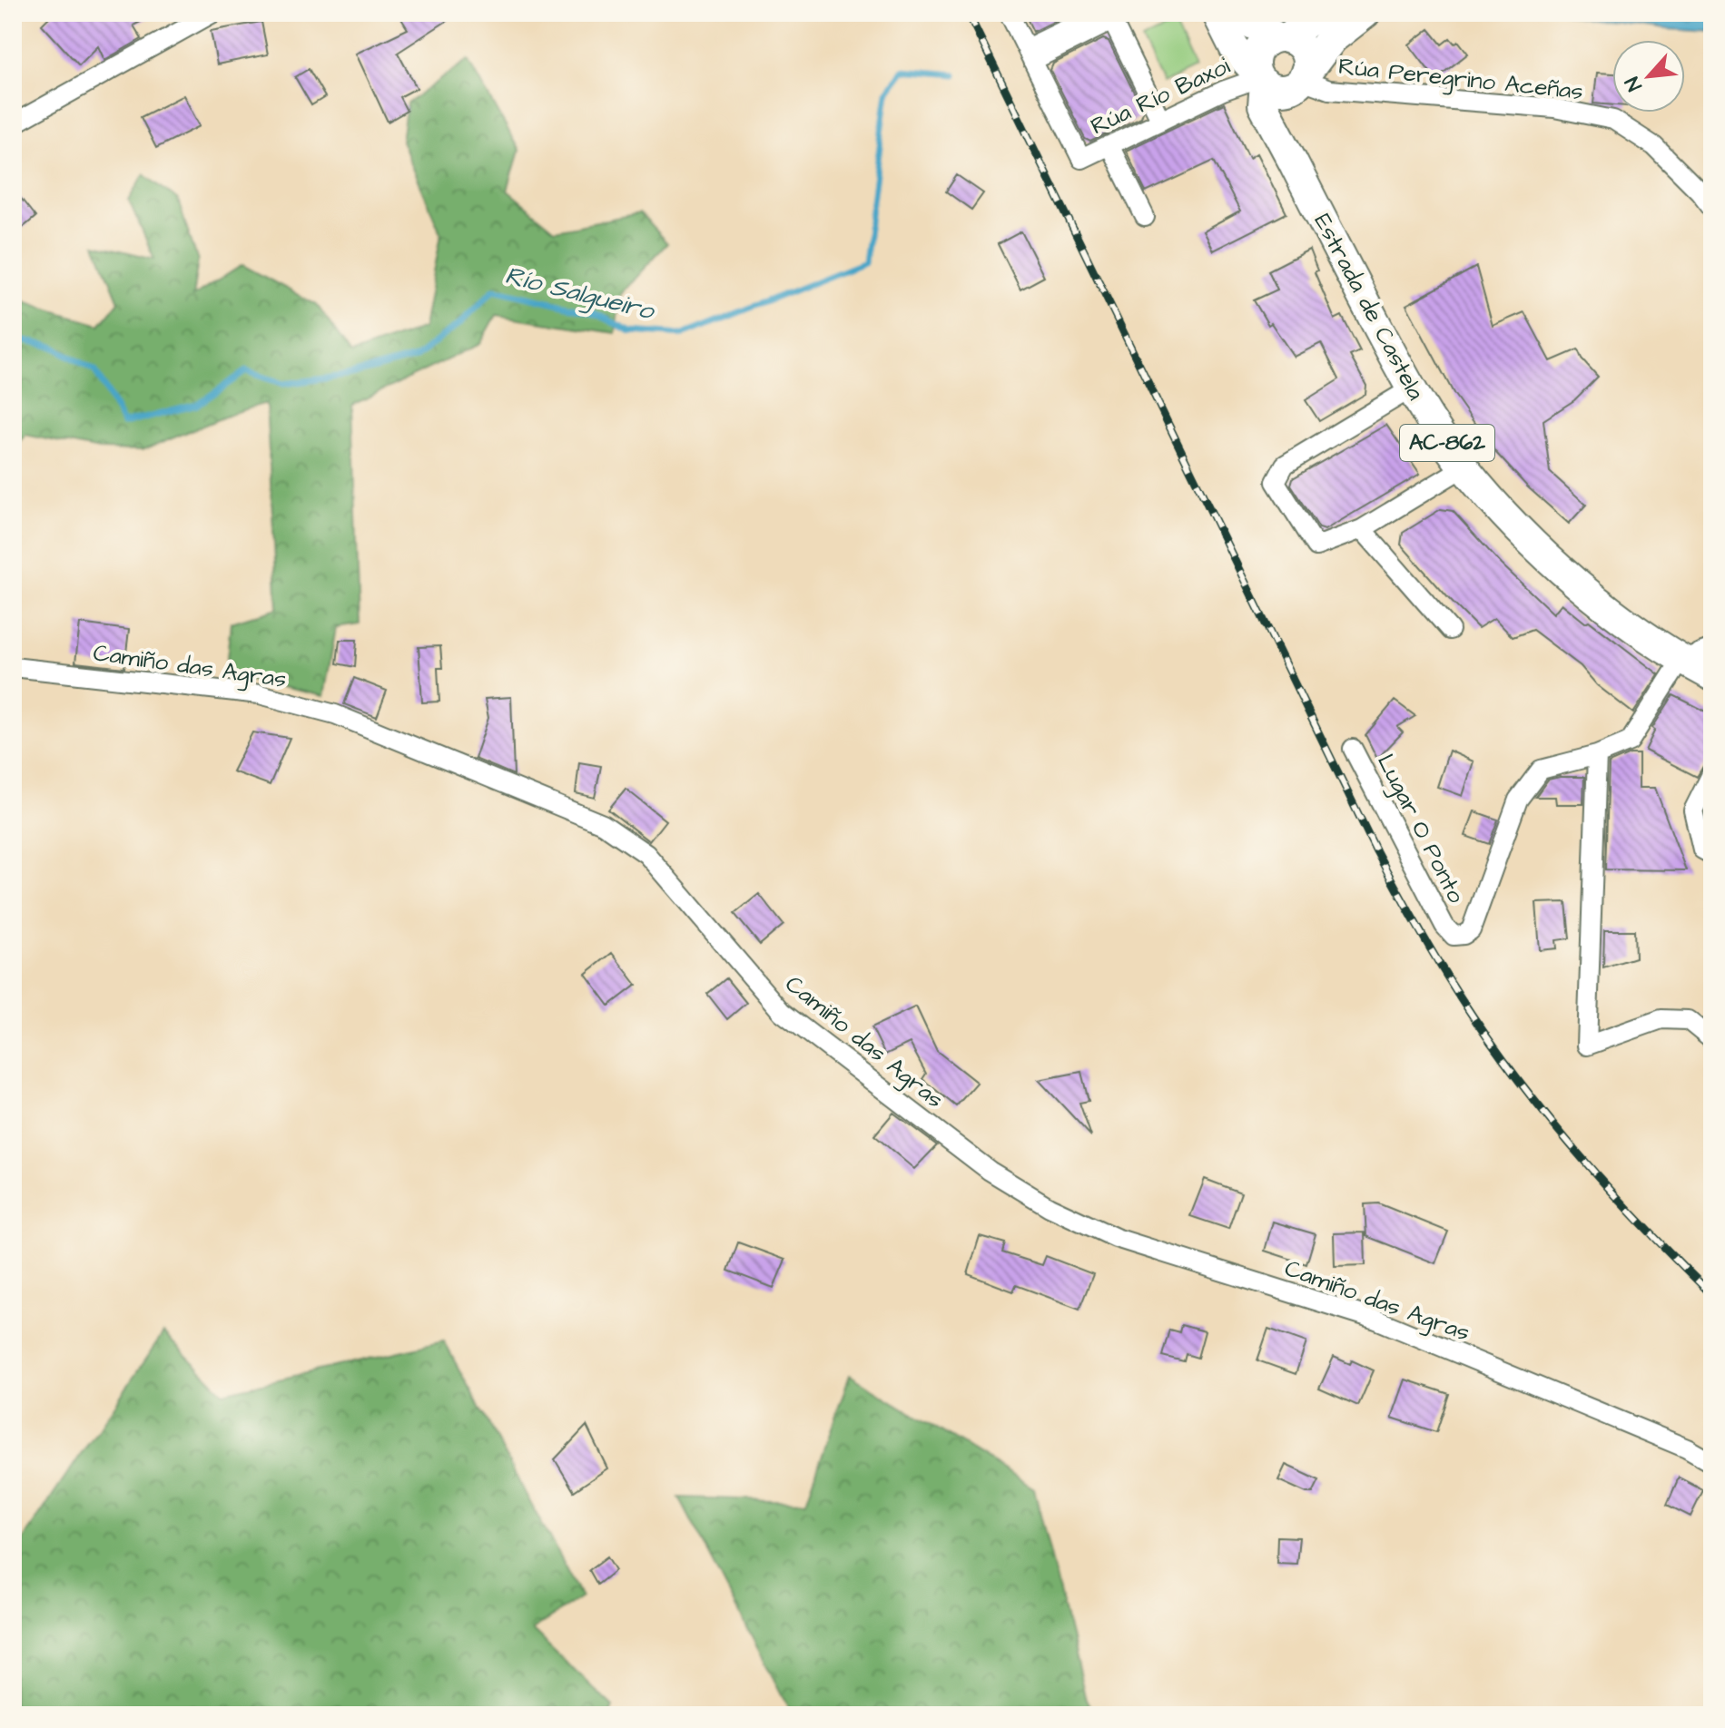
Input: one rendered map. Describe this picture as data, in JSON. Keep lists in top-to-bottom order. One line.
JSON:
{"streets":{"main road":["Estrada de Castela","AC-862"],"street":["Rúa Peregrino Aceñas","Rúa Río Baxoi","Camiño das Agras","Lugar O Ponto"]},"crossings":[["Rúa Peregrino Aceñas","Rúa Río Baxoi"],["Rúa Peregrino Aceñas","AC-862"],["Rúa Río Baxoi","AC-862"],["Estrada de Castela","AC-862"],["Estrada de Castela","Lugar O Ponto"]],"water":["Río Salgueiro"],"north":"bottom left"}
